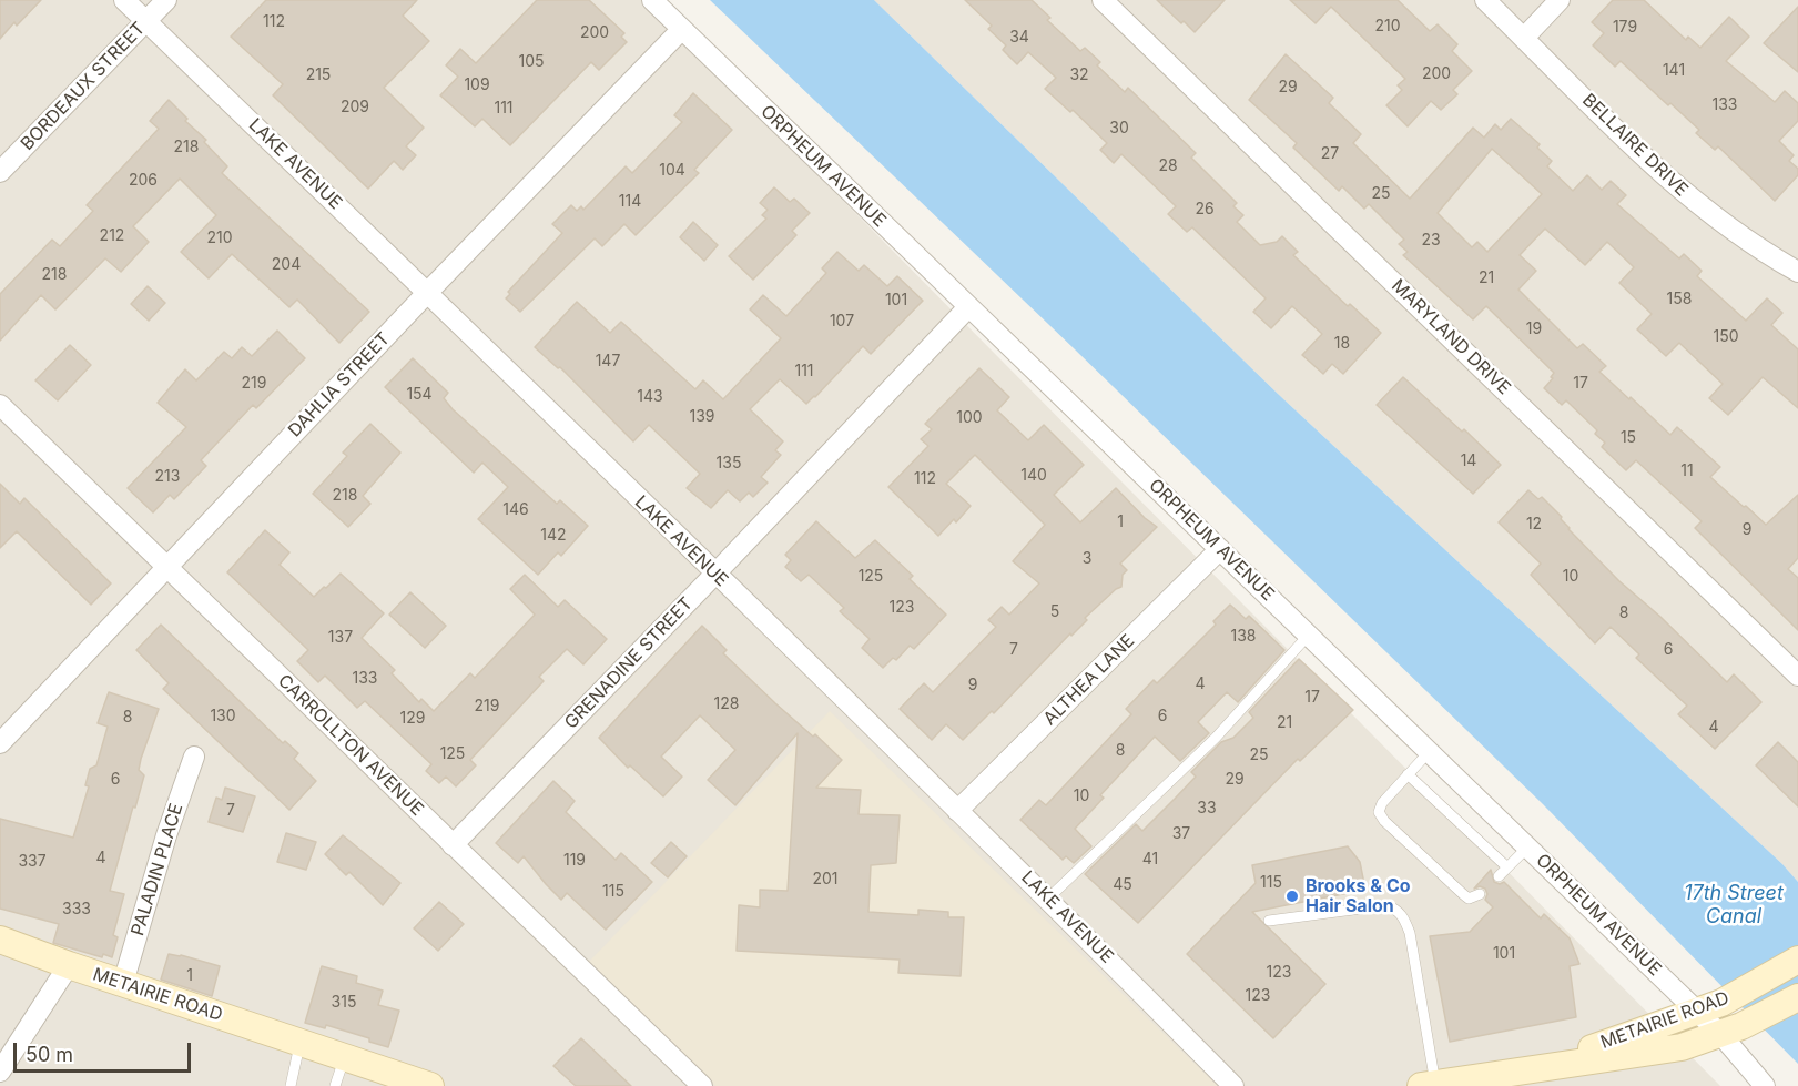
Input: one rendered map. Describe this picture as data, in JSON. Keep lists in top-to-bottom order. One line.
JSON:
{"streets":{"main road":["METAIRIE ROAD"],"street":["BORDEAUX STREET","BELLAIRE DRIVE","LAKE AVENUE","ORPHEUM AVENUE","MARYLAND DRIVE","DAHLIA STREET","GRENADINE STREET","ALTHEA LANE","CARROLLTON AVENUE","PALADIN PLACE"]},"crossings":[["BORDEAUX STREET","LAKE AVENUE"],["LAKE AVENUE","DAHLIA STREET"],["LAKE AVENUE","GRENADINE STREET"],["LAKE AVENUE","ALTHEA LANE"],["ORPHEUM AVENUE","DAHLIA STREET"],["ORPHEUM AVENUE","GRENADINE STREET"],["ORPHEUM AVENUE","ALTHEA LANE"],["ORPHEUM AVENUE","METAIRIE ROAD"],["DAHLIA STREET","CARROLLTON AVENUE"],["GRENADINE STREET","CARROLLTON AVENUE"],["PALADIN PLACE","METAIRIE ROAD"]],"water":["17th Street Canal"],"places":["Brooks & Co Hair Salon"],"house_numbers":["112","210","179","200","34","105","141","200","215","32","109","29","133","209","111","30","218","27","28","104","206","25","114","26","212","210","23","204","218","21","158","101","107","19","150","18","147","111","219","17","154","143","139","100","15","14","135","11","140","213","112","218","146","1","12","9","142","3","125","10","123","5","8","138","137","7","6","133","4","9","17","128","219","130","6","8","129","21","4","8","125","25","6","29","10","33","7","37","4","41","119","337","201","115","45","115","333","101","123","1","123","315"],"scale_bar":"50 m"}
